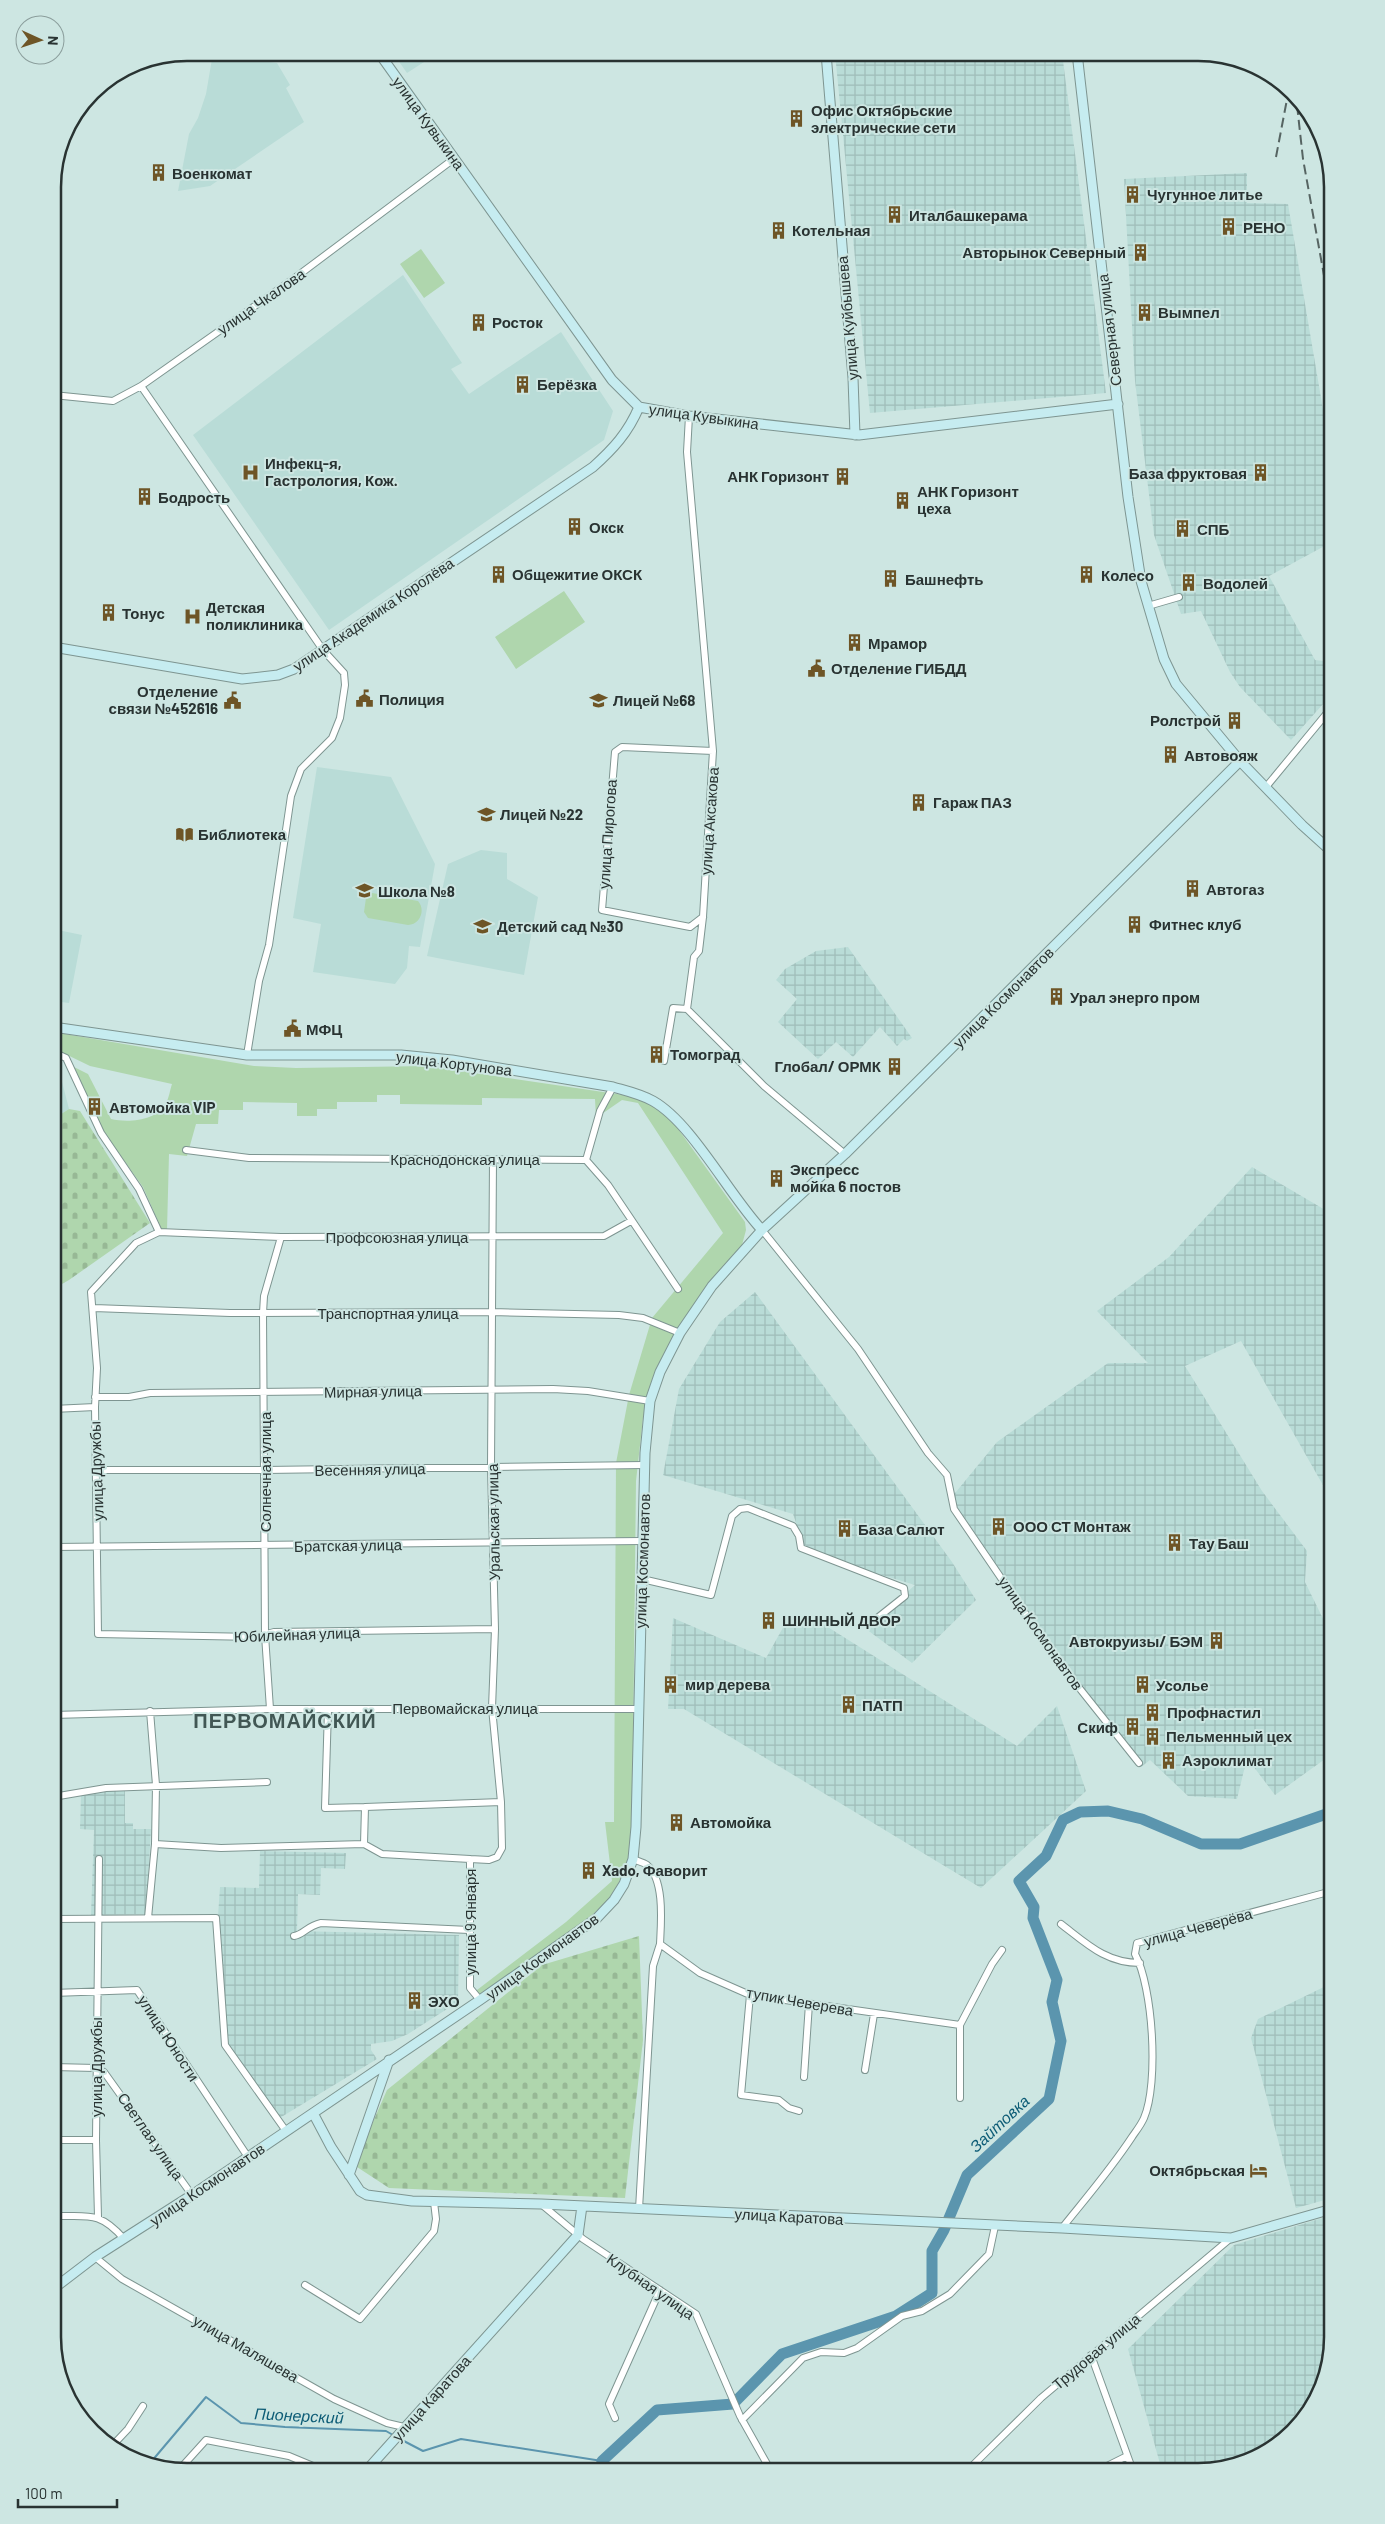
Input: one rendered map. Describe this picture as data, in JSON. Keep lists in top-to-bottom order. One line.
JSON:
{"streets":{"main road":["улица Кувыкина","улица Куйбышева","Северная улица","улица Академика Королёва","улица Космонавтов","улица Кортунова","улица Каратова"],"street":["улица Чкалова","улица Аксакова","улица Пирогова","Краснодонская улица","Профсоюзная улица","Транспортная улица","Мирная улица","Весенняя улица","улица Дружбы","Солнечная улица","Уральская улица","Братская улица","Юбилейная улица","Первомайская улица","улица 9 Января","улица Чеверёва","тупик Чеверева","улица Юности","Светлая улица","Клубная улица","улица Маляшева","Трудовая улица"]},"crossings":[["улица Кувыкина","улица Чкалова"],["улица Кувыкина","улица Куйбышева"],["улица Кувыкина","Северная улица"],["улица Кувыкина","улица Академика Королёва"],["улица Кувыкина","улица Аксакова"],["Северная улица","улица Космонавтов"],["улица Аксакова","улица Пирогова"],["улица Космонавтов","улица Кортунова"],["улица Космонавтов","Транспортная улица"],["улица Космонавтов","Мирная улица"],["улица Космонавтов","Весенняя улица"],["улица Космонавтов","Братская улица"],["улица Космонавтов","Первомайская улица"],["улица Космонавтов","улица 9 Января"],["улица Космонавтов","улица Юности"],["улица Космонавтов","Светлая улица"],["улица Космонавтов","улица Каратова"],["улица Космонавтов","улица Маляшева"],["Краснодонская улица","Уральская улица"],["Профсоюзная улица","улица Дружбы"],["Профсоюзная улица","Солнечная улица"],["Профсоюзная улица","Уральская улица"],["Транспортная улица","улица Дружбы"],["Транспортная улица","Солнечная улица"],["Транспортная улица","Уральская улица"],["Мирная улица","улица Дружбы"],["Мирная улица","Солнечная улица"],["Мирная улица","Уральская улица"],["Весенняя улица","улица Дружбы"],["Весенняя улица","Солнечная улица"],["Весенняя улица","Уральская улица"],["улица Дружбы","Братская улица"],["улица Дружбы","Юбилейная улица"],["улица Дружбы","улица Юности"],["улица Дружбы","Светлая улица"],["Солнечная улица","Братская улица"],["Солнечная улица","Юбилейная улица"],["Солнечная улица","Первомайская улица"],["Уральская улица","Братская улица"],["Уральская улица","Юбилейная улица"],["Уральская улица","Первомайская улица"],["Уральская улица","улица 9 Января"],["улица Чеверёва","улица Каратова"],["улица Каратова","Клубная улица"],["улица Каратова","улица Маляшева"],["улица Каратова","Трудовая улица"]],"districts":["ПЕРВОМАЙСКИЙ"],"water":["Зайтовка","Пионерский"],"places":{"building":["Офис Октябрьские электрические сети","Военкомат","Чугунное литье","Италбашкерама","РЕНО","Котельная","Авторынок Северный","Вымпел","Росток","Берёзка","База фруктовая","АНК Горизонт","Бодрость","АНК Горизонт цеха","Окск","СПБ","Общежитие ОКСК","Колесо","Башнефть","Водолей","Тонус","Мрамор","Ролстрой","Автовояж","Гараж ПАЗ","Автогаз","Фитнес клуб","Урал энерго пром","Томоград","Глобал/ ОРМК","Автомойка VIP","Экспресс мойка 6 постов","ООО СТ Монтаж","База Салют","Тау Баш","ШИННЫЙ ДВОР","Автокруизы/ БЭМ","мир дерева","Усолье","ПАТП","Профнастил","Скиф","Пельменный цех","Аэроклимат","Автомойка","Xado, Фаворит","ЭХО"],"hospital":["Инфекц-я, Гастрология, Кож.","Детская поликлиника"],"public building":["Отделение ГИБДД","Полиция","Отделение связи №452616","МФЦ"],"school or university":["Лицей №68","Лицей №22","Школа №8","Детский сад №30"],"library":["Библиотека"],"hotel":["Октябрьская"]},"scale_bar":"100 m","north":"right"}
